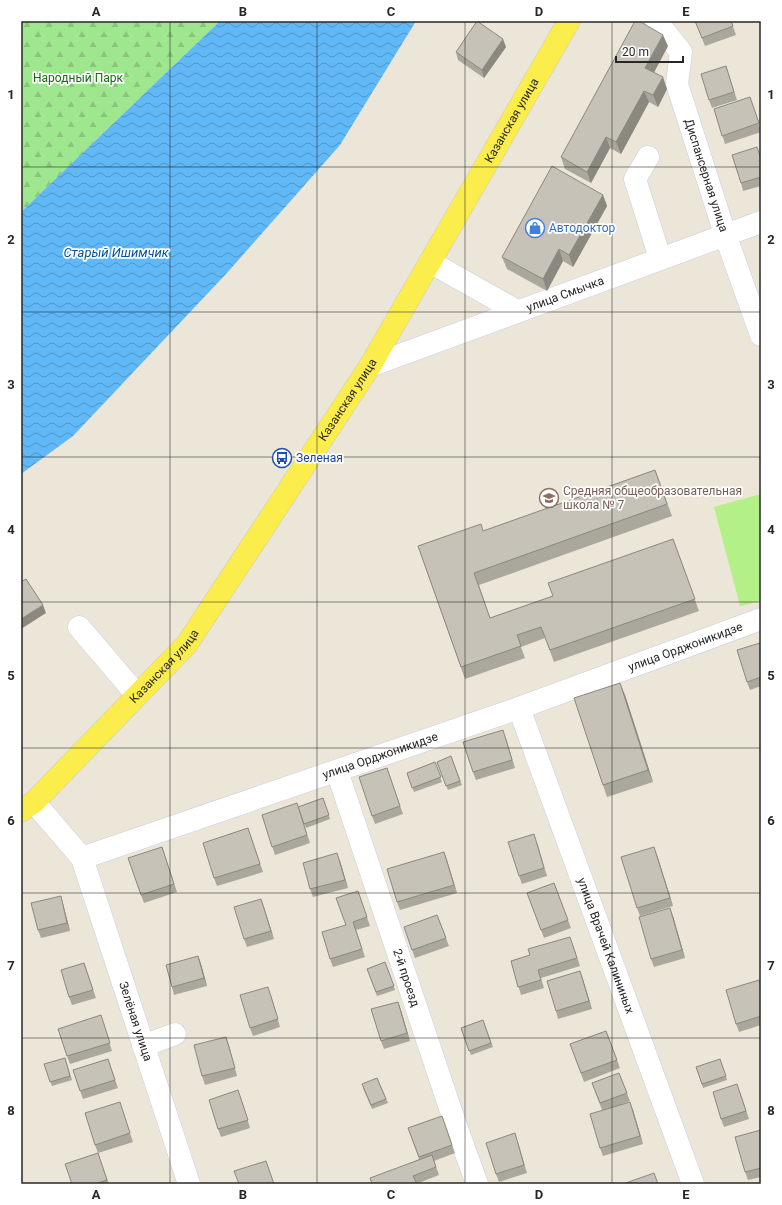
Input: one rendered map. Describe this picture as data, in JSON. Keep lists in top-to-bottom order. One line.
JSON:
{"streets":{"main road":["Казанская улица"],"street":["Диспансерная улица","улица Смычка","улица Орджоникидзе","улица Врачей Калининых","2-й проезд","Зелёная улица"]},"crossings":[["Казанская улица","улица Смычка"],["Диспансерная улица","улица Смычка"],["улица Орджоникидзе","улица Врачей Калининых"],["улица Орджоникидзе","2-й проезд"],["улица Орджоникидзе","Зелёная улица"]],"water":["Старый Ишимчик"],"parks":["Народный Парк"],"places":{"shop":["Автодоктор"],"bus stop":["Зеленая"],"school or university":["Средняя общеобразовательная школа № 7"]},"scale_bar":"20 m","grid":{"columns":["A","B","C","D","E"],"rows":["1","2","3","4","5","6","7","8"]}}
